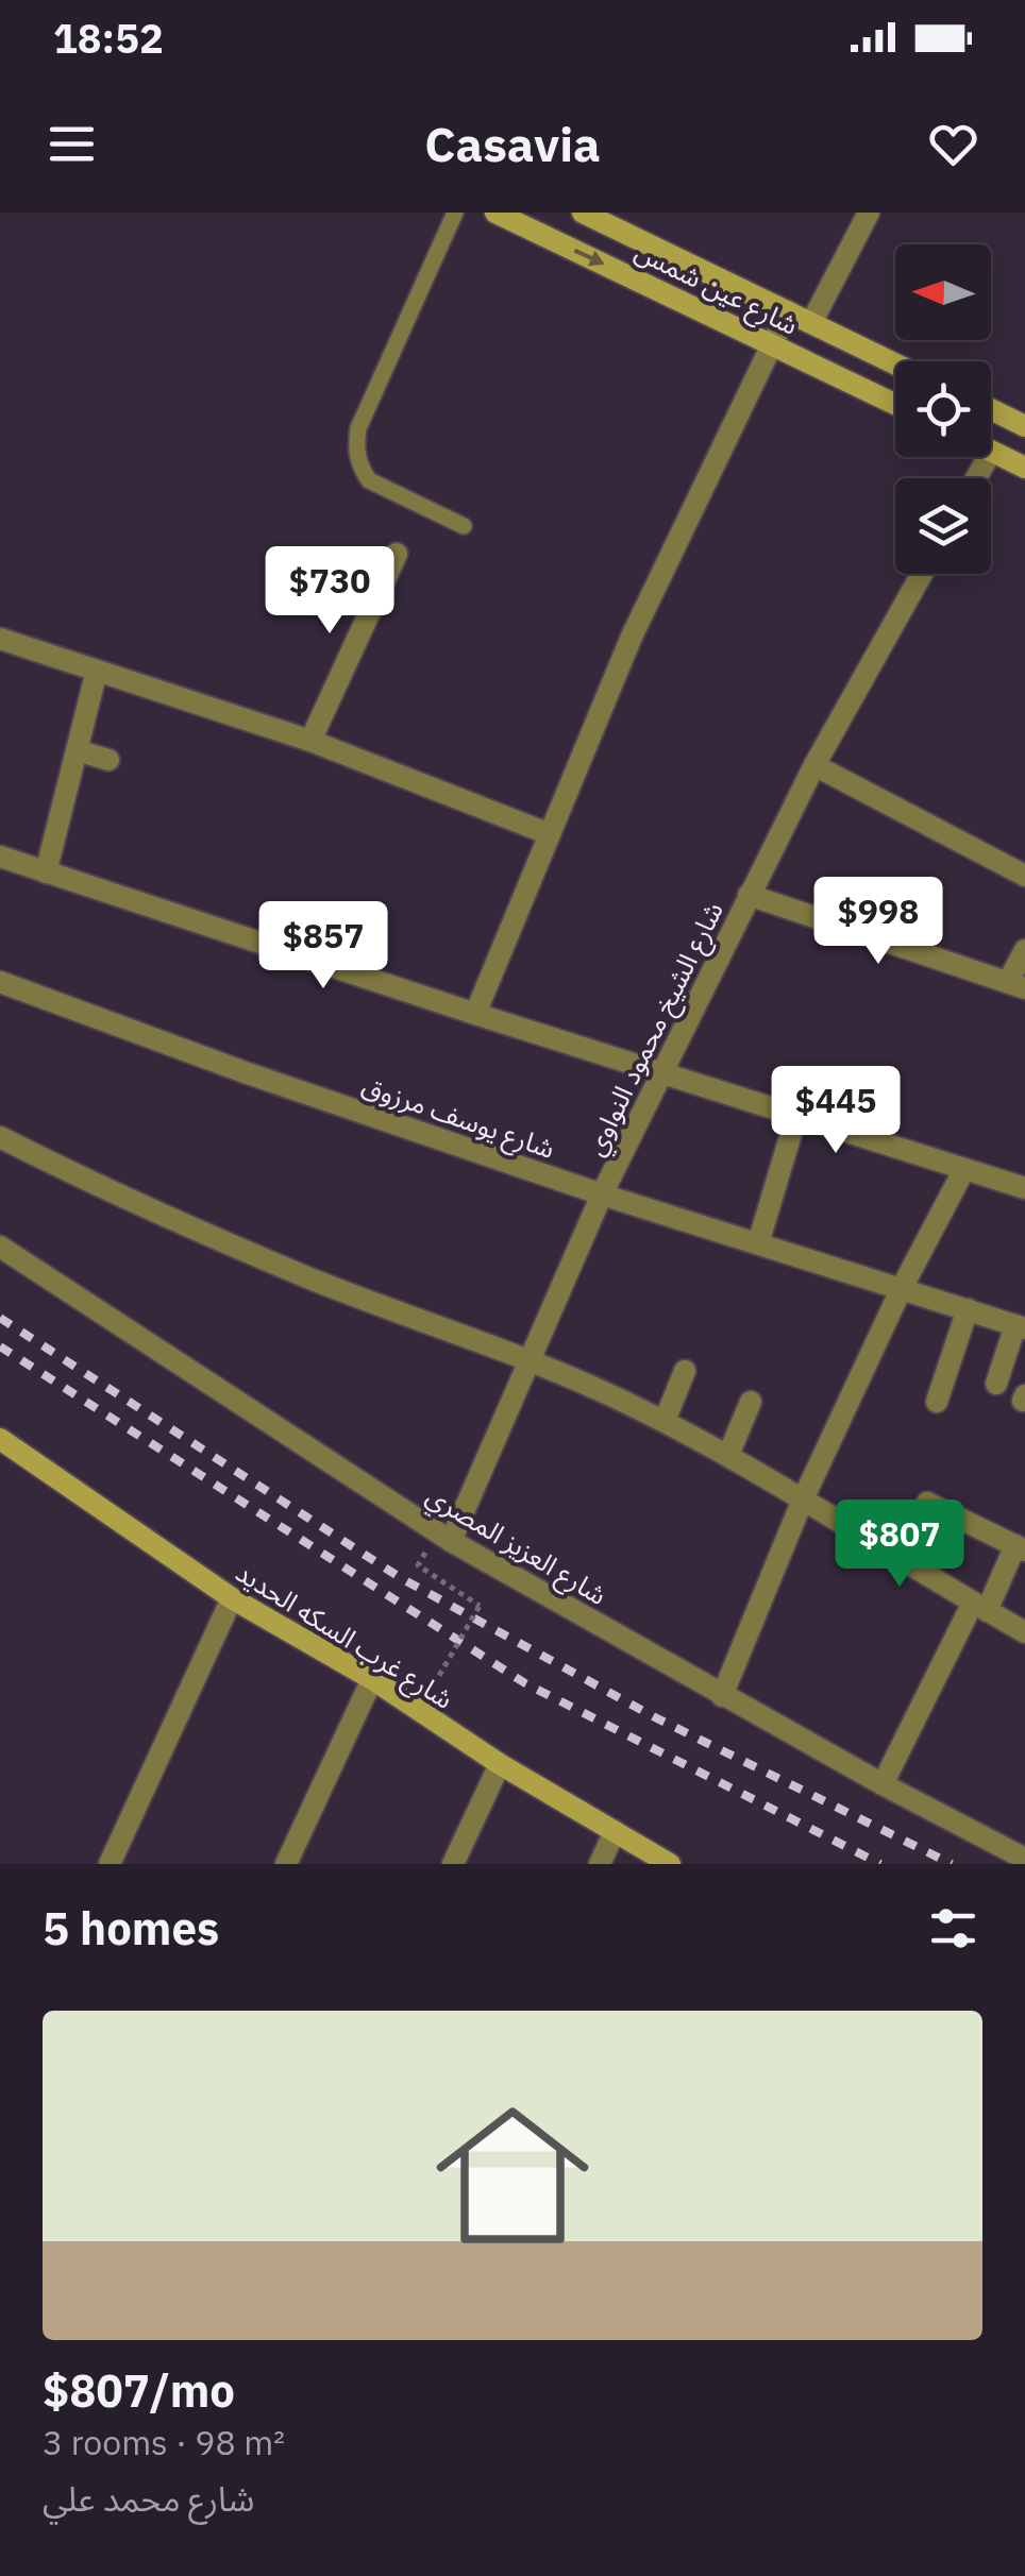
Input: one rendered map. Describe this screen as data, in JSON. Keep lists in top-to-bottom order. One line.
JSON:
{"streets":{"main road":["شارع عين شمس","شارع غرب السكه الحديد"],"street":["شارع الشيخ محمود النواوي","شارع يوسف مرزوق","شارع العزيز المصري"]},"crossings":[["شارع الشيخ محمود النواوي","شارع يوسف مرزوق"],["شارع الشيخ محمود النواوي","شارع العزيز المصري"]],"north":"left","page":{"status":"18:52","header":"Casavia","price":["$730","$998","$857","$445","$807"],"heading":"5 homes","list":[{"name":"$807/mo","note":"3 rooms · 98 m² · شارع محمد علي"}]}}
